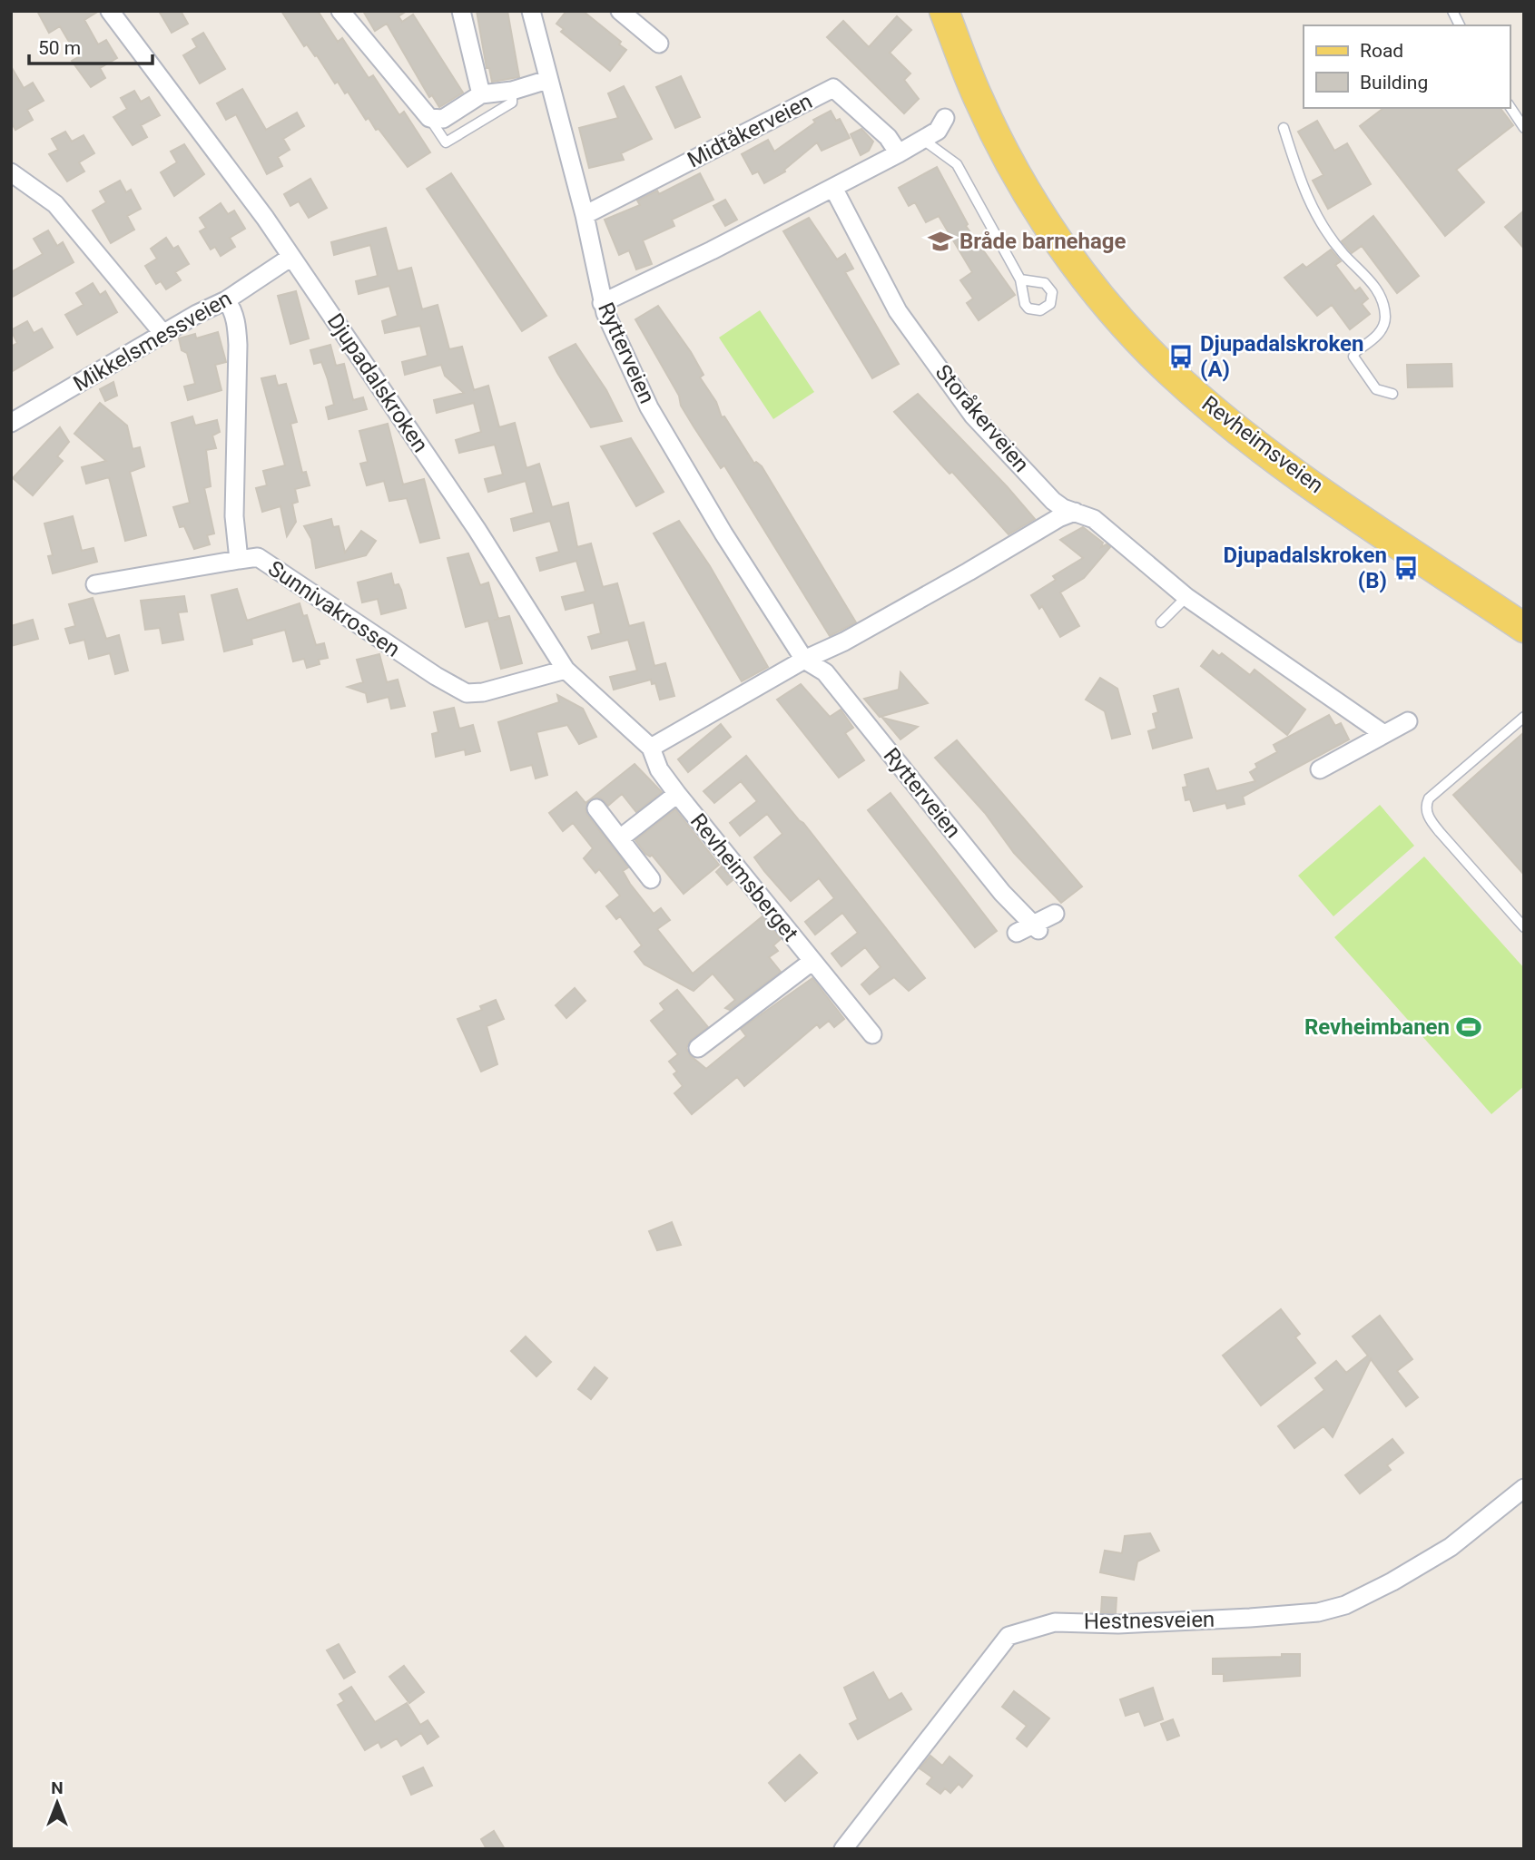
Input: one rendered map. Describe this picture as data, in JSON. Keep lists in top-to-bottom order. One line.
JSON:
{"streets":{"main road":["Revheimsveien"],"street":["Midtåkerveien","Mikkelsmessveien","Rytterveien","Djupadalskroken","Storåkerveien","Sunnivakrossen","Revheimsberget","Hestnesveien"]},"crossings":[["Midtåkerveien","Rytterveien"],["Mikkelsmessveien","Djupadalskroken"],["Mikkelsmessveien","Sunnivakrossen"],["Djupadalskroken","Sunnivakrossen"],["Djupadalskroken","Revheimsberget"]],"places":{"school or university":["Bråde barnehage"],"bus stop":["Djupadalskroken (A)","Djupadalskroken (B)"],"sports":["Revheimbanen"]},"legend":["Road","Building"],"scale_bar":"50 m","north":"top"}
